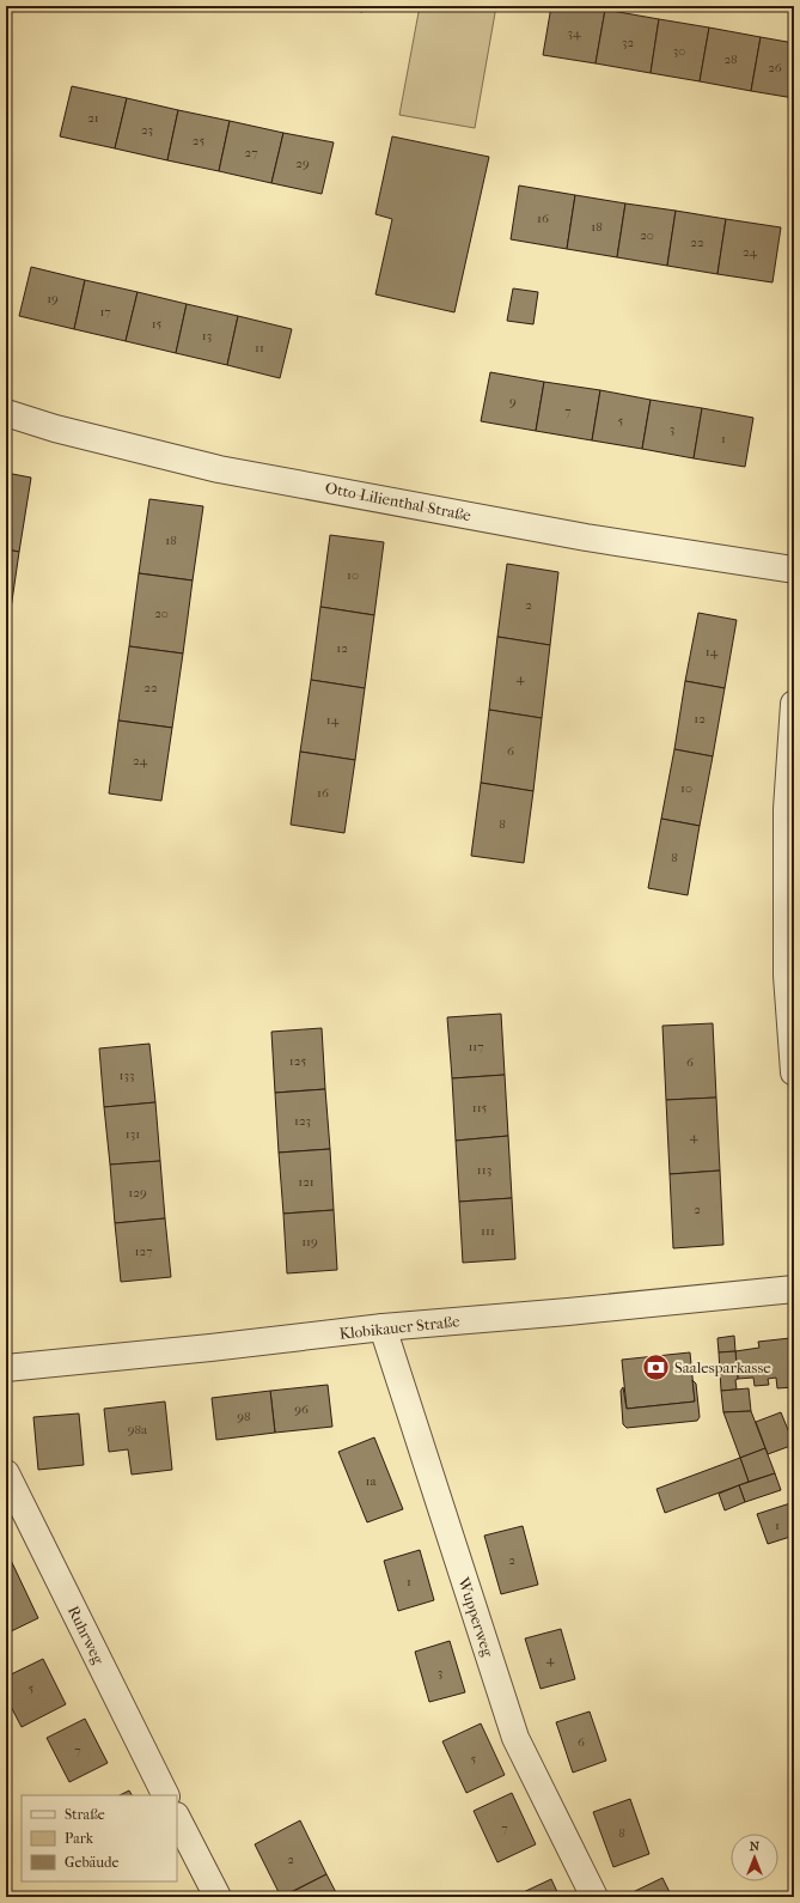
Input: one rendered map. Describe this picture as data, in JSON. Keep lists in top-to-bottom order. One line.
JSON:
{"streets":{"street":["Otto-Lilienthal-Straße","Klobikauer Straße","Wupperweg","Ruhrweg"]},"crossings":[["Klobikauer Straße","Wupperweg"]],"places":{"bank":["Saalesparkasse"]},"house_numbers":["34","32","30","28","26","21","23","25","27","29","16","18","20","22","24","19","17","15","13","11","9","7","5","3","1","18","10","2","20","12","14","4","22","12","14","6","24","10","16","8","8","117","125","6","133","115","123","131","4","113","121","129","2","111","119","127","96","98","98a","1a","1","2","1","4","3","5","6","7","5","7","8","2"],"legend":["Straße","Park","Gebäude"],"north":"top"}
